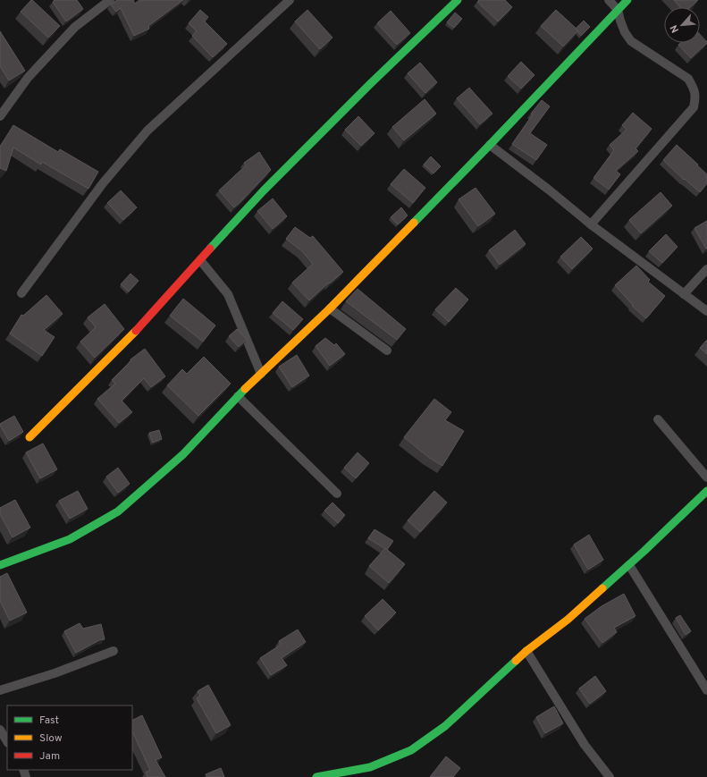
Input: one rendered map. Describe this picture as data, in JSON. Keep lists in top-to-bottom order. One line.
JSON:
{"legend":["Fast","Slow","Jam"],"north":"bottom left"}
